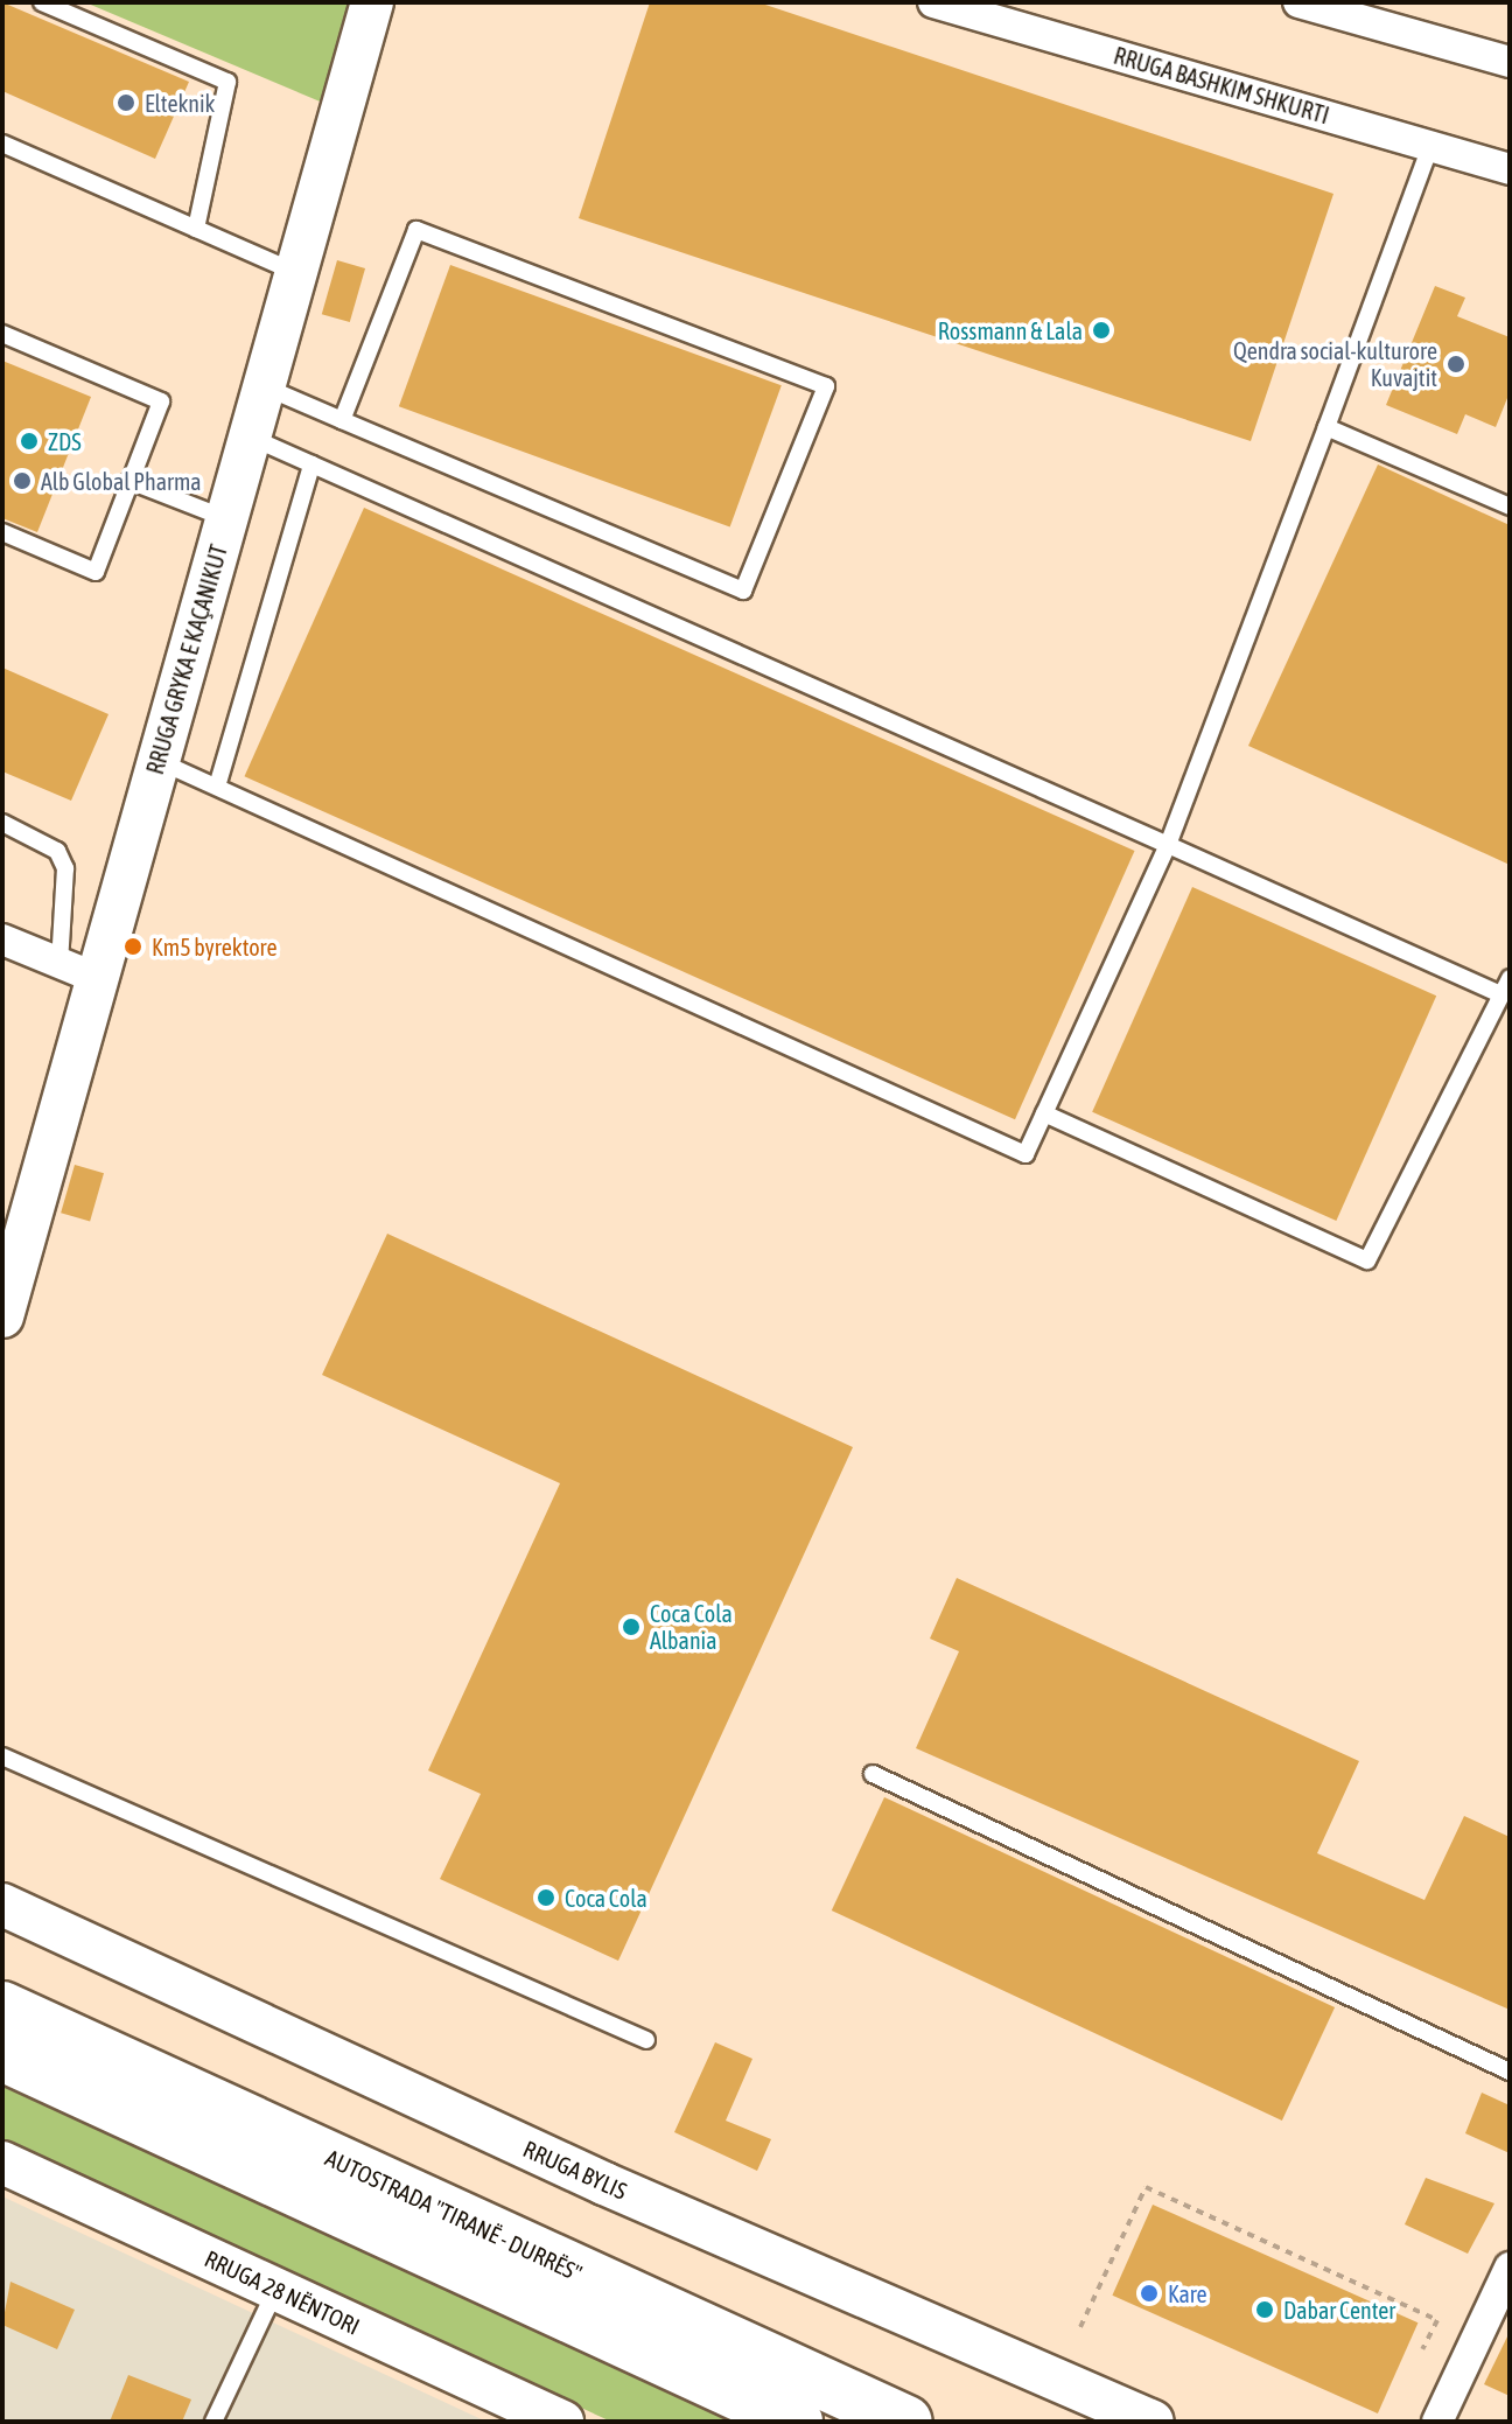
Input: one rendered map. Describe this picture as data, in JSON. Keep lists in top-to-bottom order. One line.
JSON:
{"streets":{"highway":["AUTOSTRADA \"TIRANË - DURRËS\""],"main road":["RRUGA GRYKA E KAÇANIKUT","RRUGA BYLIS","RRUGA 28 NËNTORI"],"street":["RRUGA BASHKIM SHKURTI"]},"places":["Elteknik","Rossmann & Lala","Qendra social-kulturore Kuvajtit","ZDS","Alb Global Pharma","Km5 byrektore","Coca Cola Albania","Coca Cola","Kare","Dabar Center"]}
